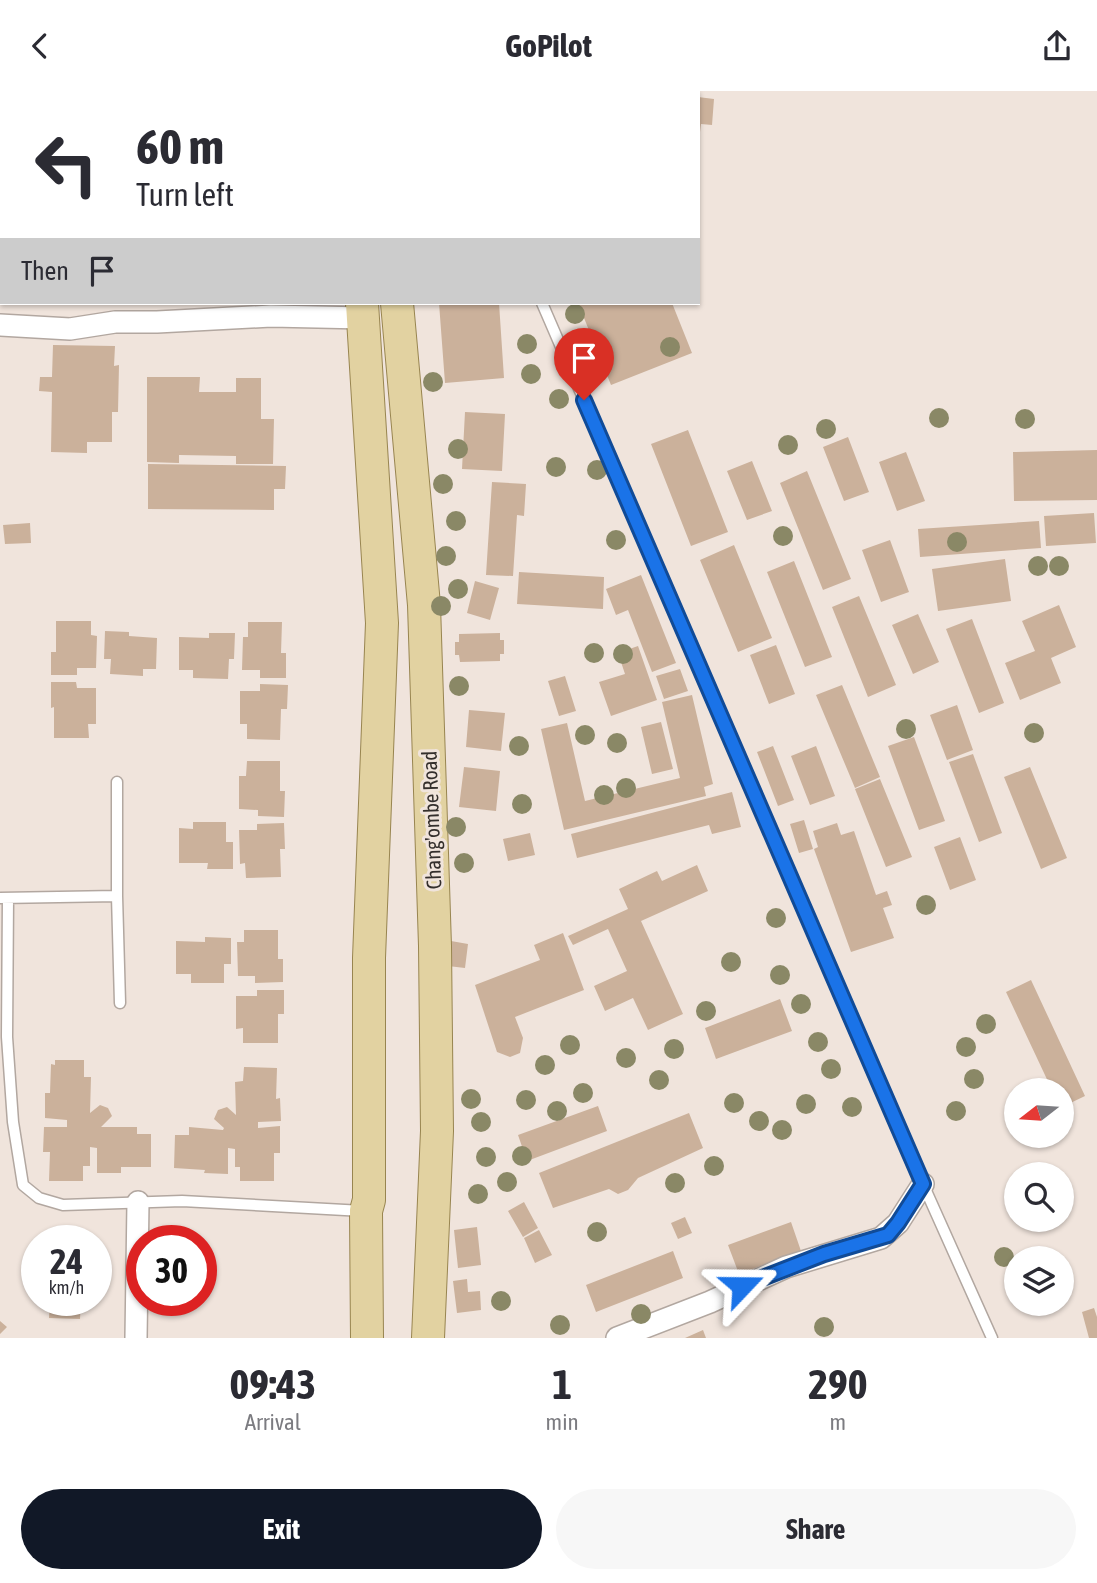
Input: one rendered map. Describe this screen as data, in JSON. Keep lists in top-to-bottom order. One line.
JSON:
{"streets":{"main road":["Chang'ombe Road"]},"north":"left","page":{"header":"GoPilot","turn":["60 m","Turn left"],"then":"Then","speed":"24 km/h","limit":"30","eta":["09:43","Arrival","1","min","290","m"],"buttons":["Exit","Share"]}}
